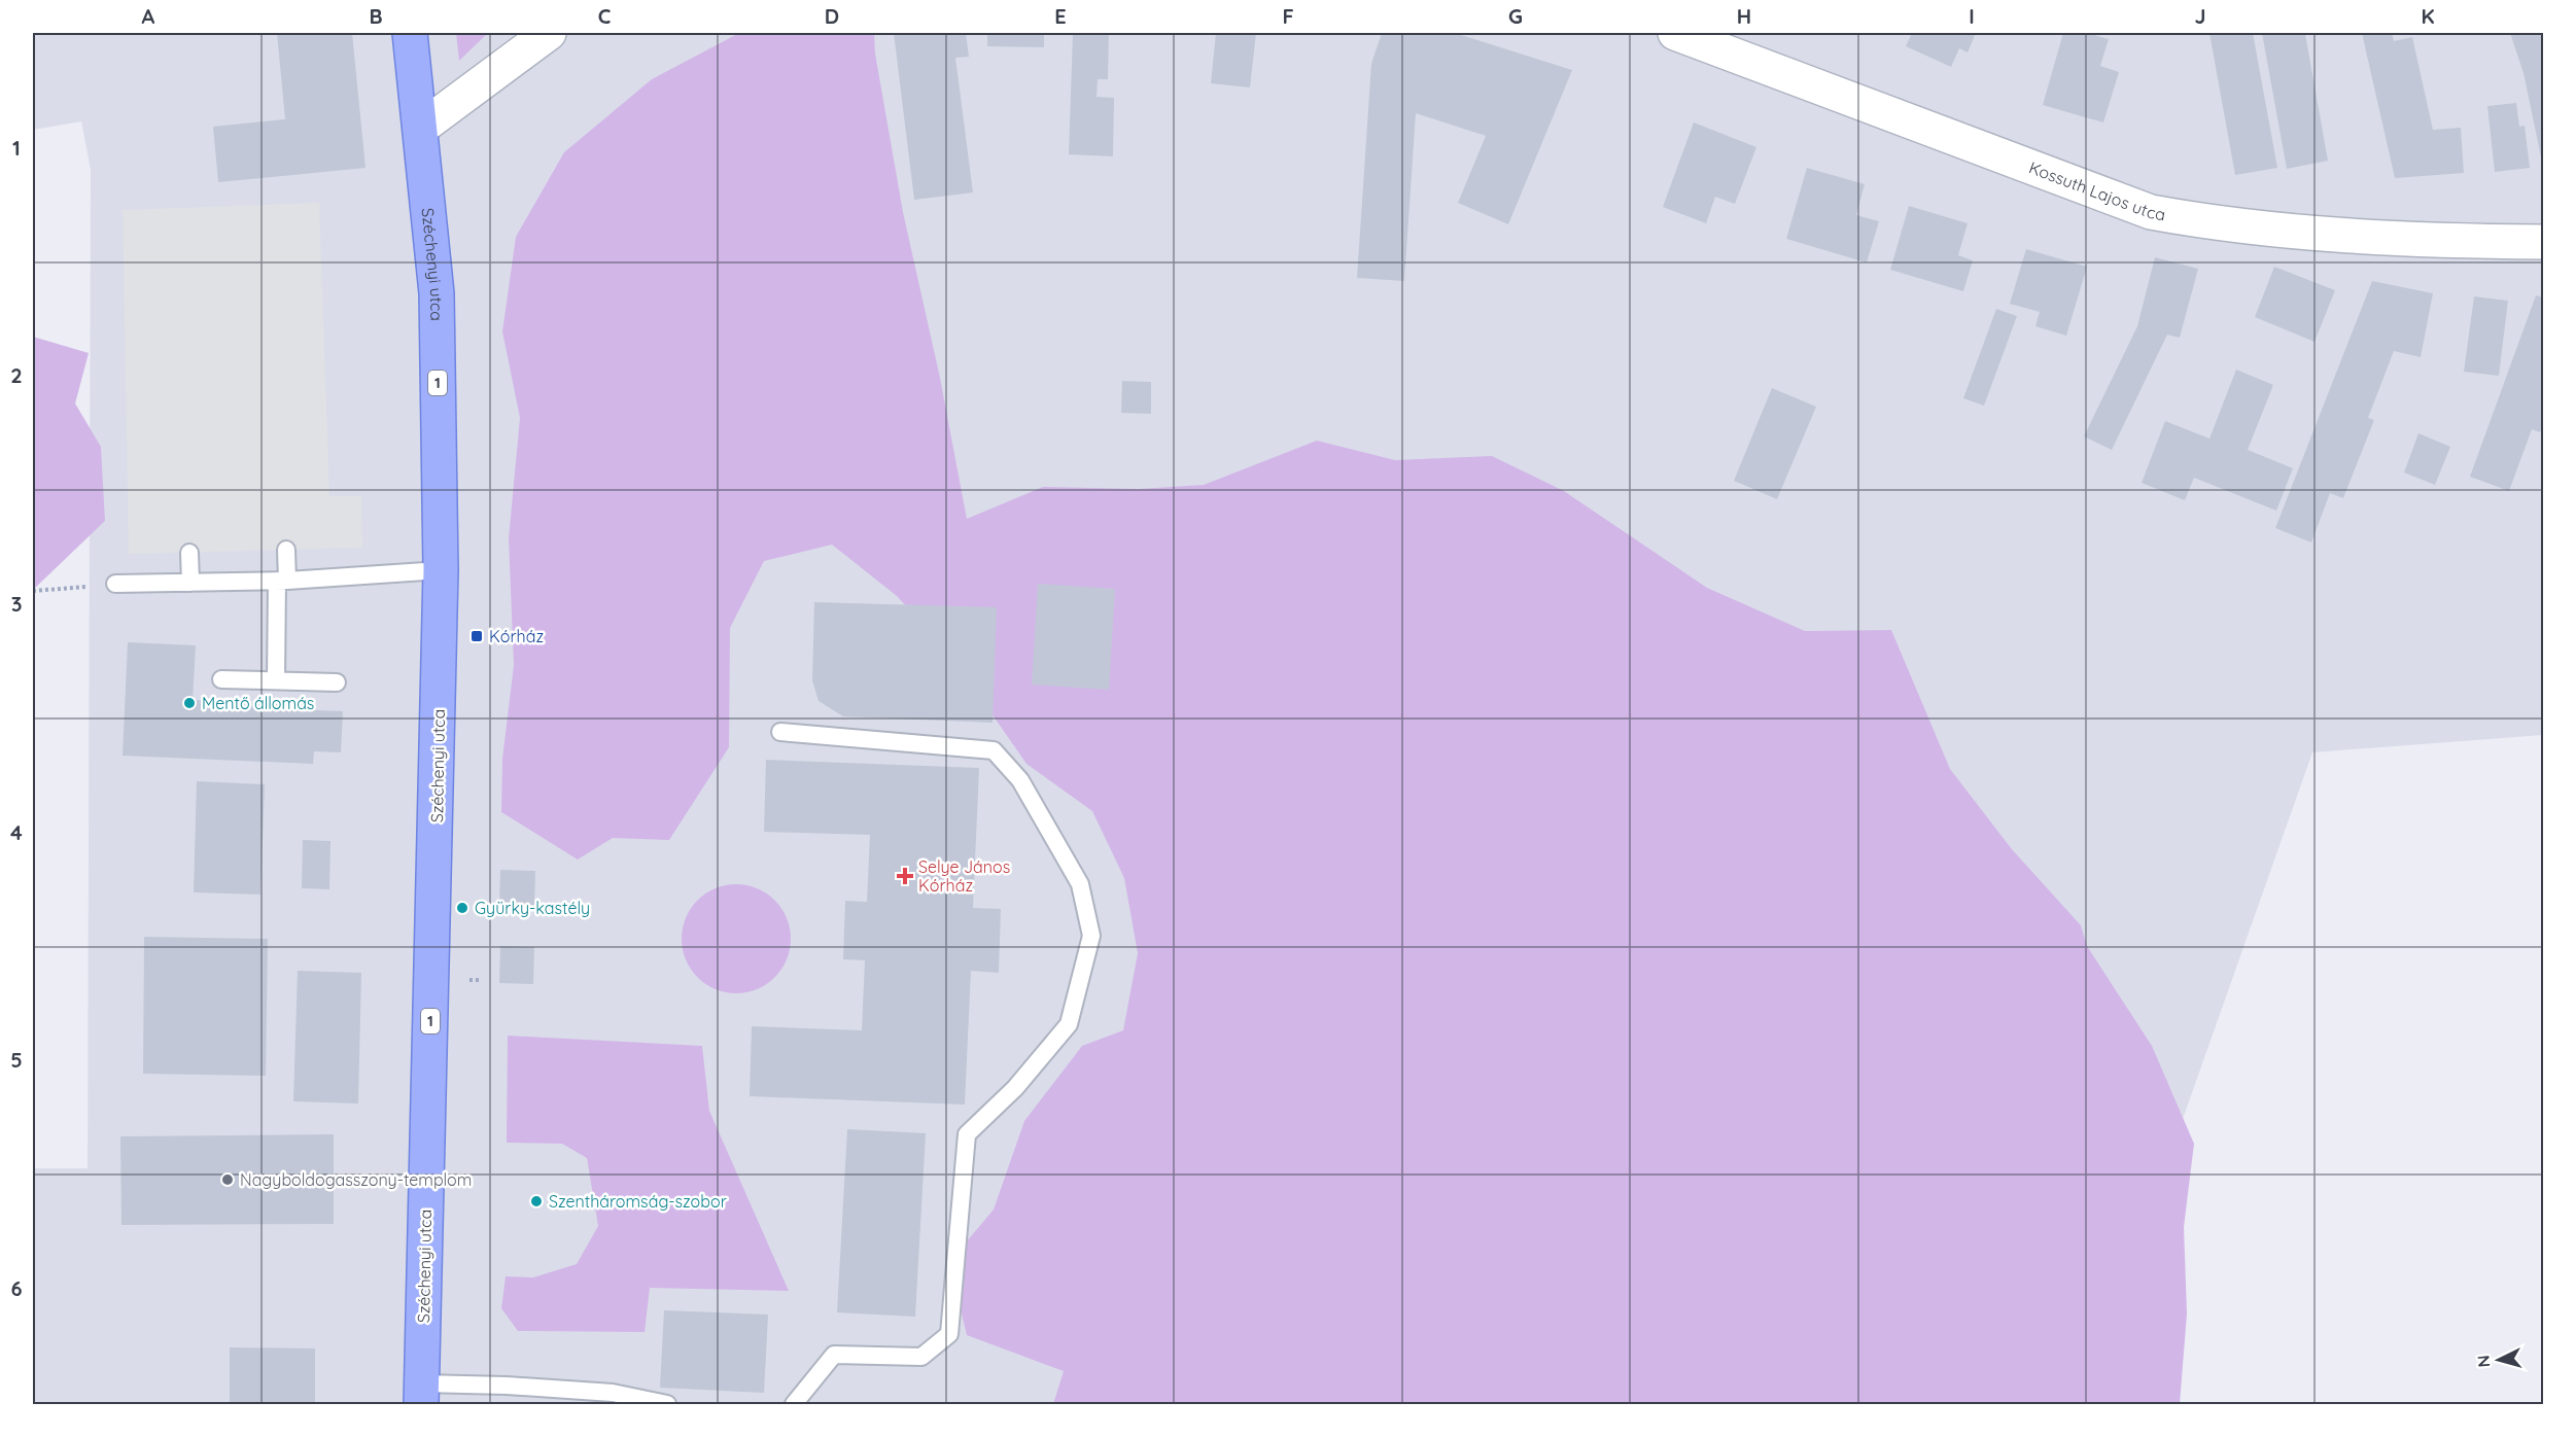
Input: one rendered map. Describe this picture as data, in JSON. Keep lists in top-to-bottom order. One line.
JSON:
{"streets":{"main road":["Széchenyi utca","1"],"street":["Kossuth Lajos utca"]},"crossings":[["Széchenyi utca","1"]],"places":{"transit":["Kórház"],"other":["Mentő állomás","Gyürky-kastély","Nagyboldogasszony-templom","Szentháromság-szobor"],"health":["Selye János Kórház"]},"north":"left","grid":{"columns":["A","B","C","D","E","F","G","H","I","J","K"],"rows":["1","2","3","4","5","6"]}}
